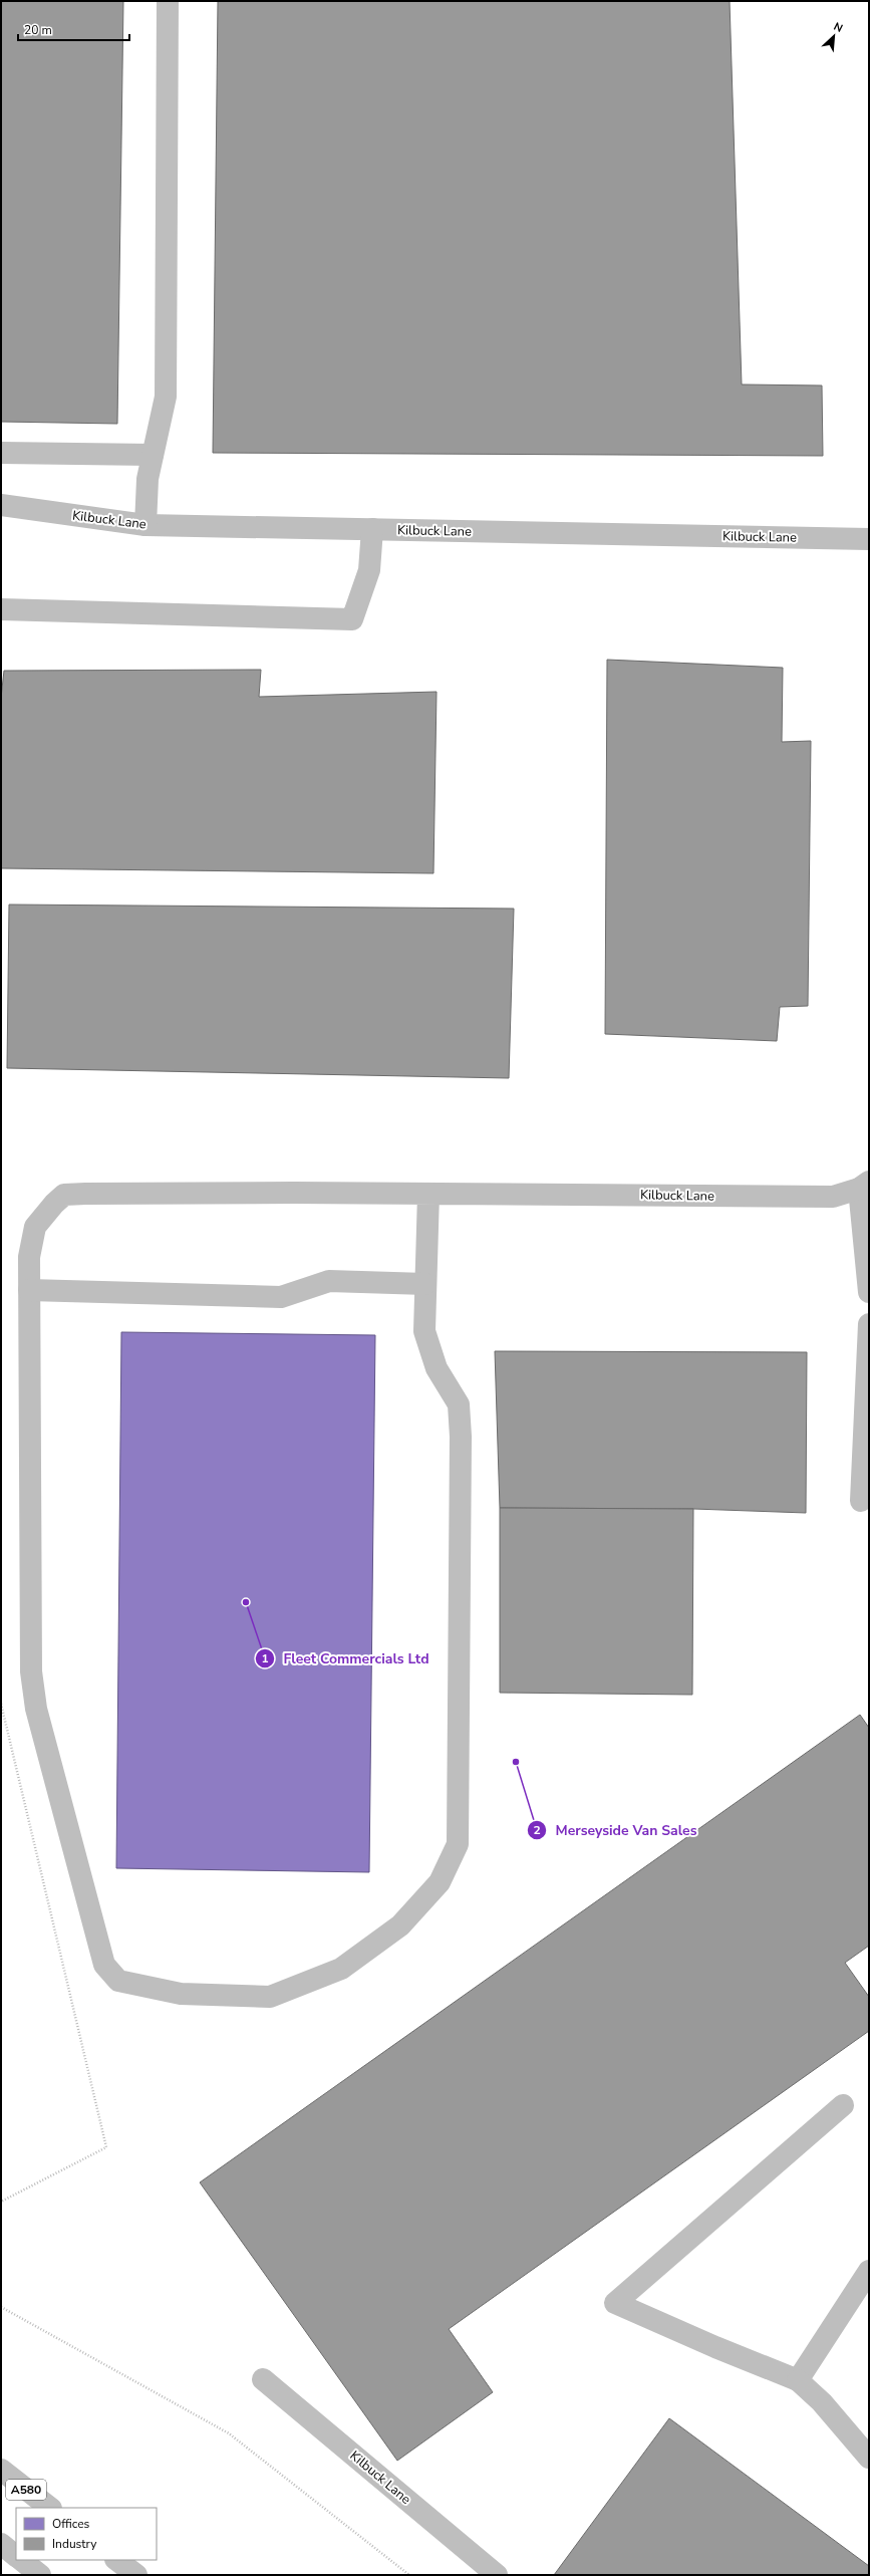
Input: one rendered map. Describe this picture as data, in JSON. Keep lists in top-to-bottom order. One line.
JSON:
{"streets":{"main road":["Kilbuck Lane","A580"]},"places":["Fleet Commercials Ltd","Merseyside Van Sales"],"legend":["Offices","Industry"],"scale_bar":"20 m","north":"top right"}
